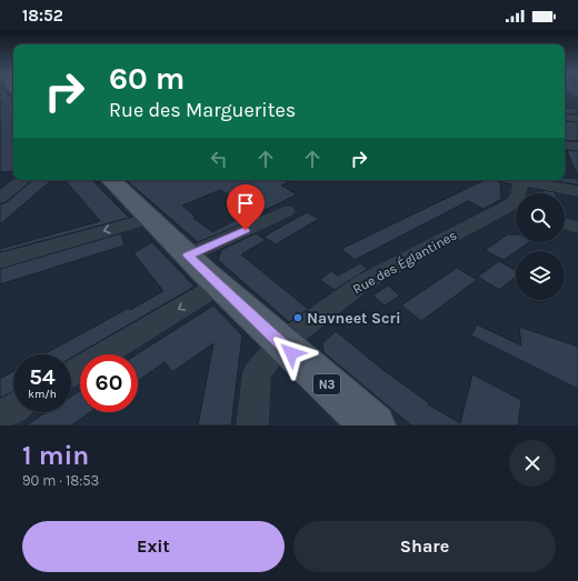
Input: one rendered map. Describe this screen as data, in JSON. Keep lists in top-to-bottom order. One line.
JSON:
{"streets":{"main road":["N3"],"street":["Rue des Églantines"]},"crossings":[["Rue des Églantines","N3"]],"places":["Navneet Scri"],"page":{"status":"18:52","turn":["60 m","Rue des Marguerites"],"speed":"54 km/h","limit":"60","heading":["1 min","90 m · 18:53"],"buttons":["Exit","Share"]}}
